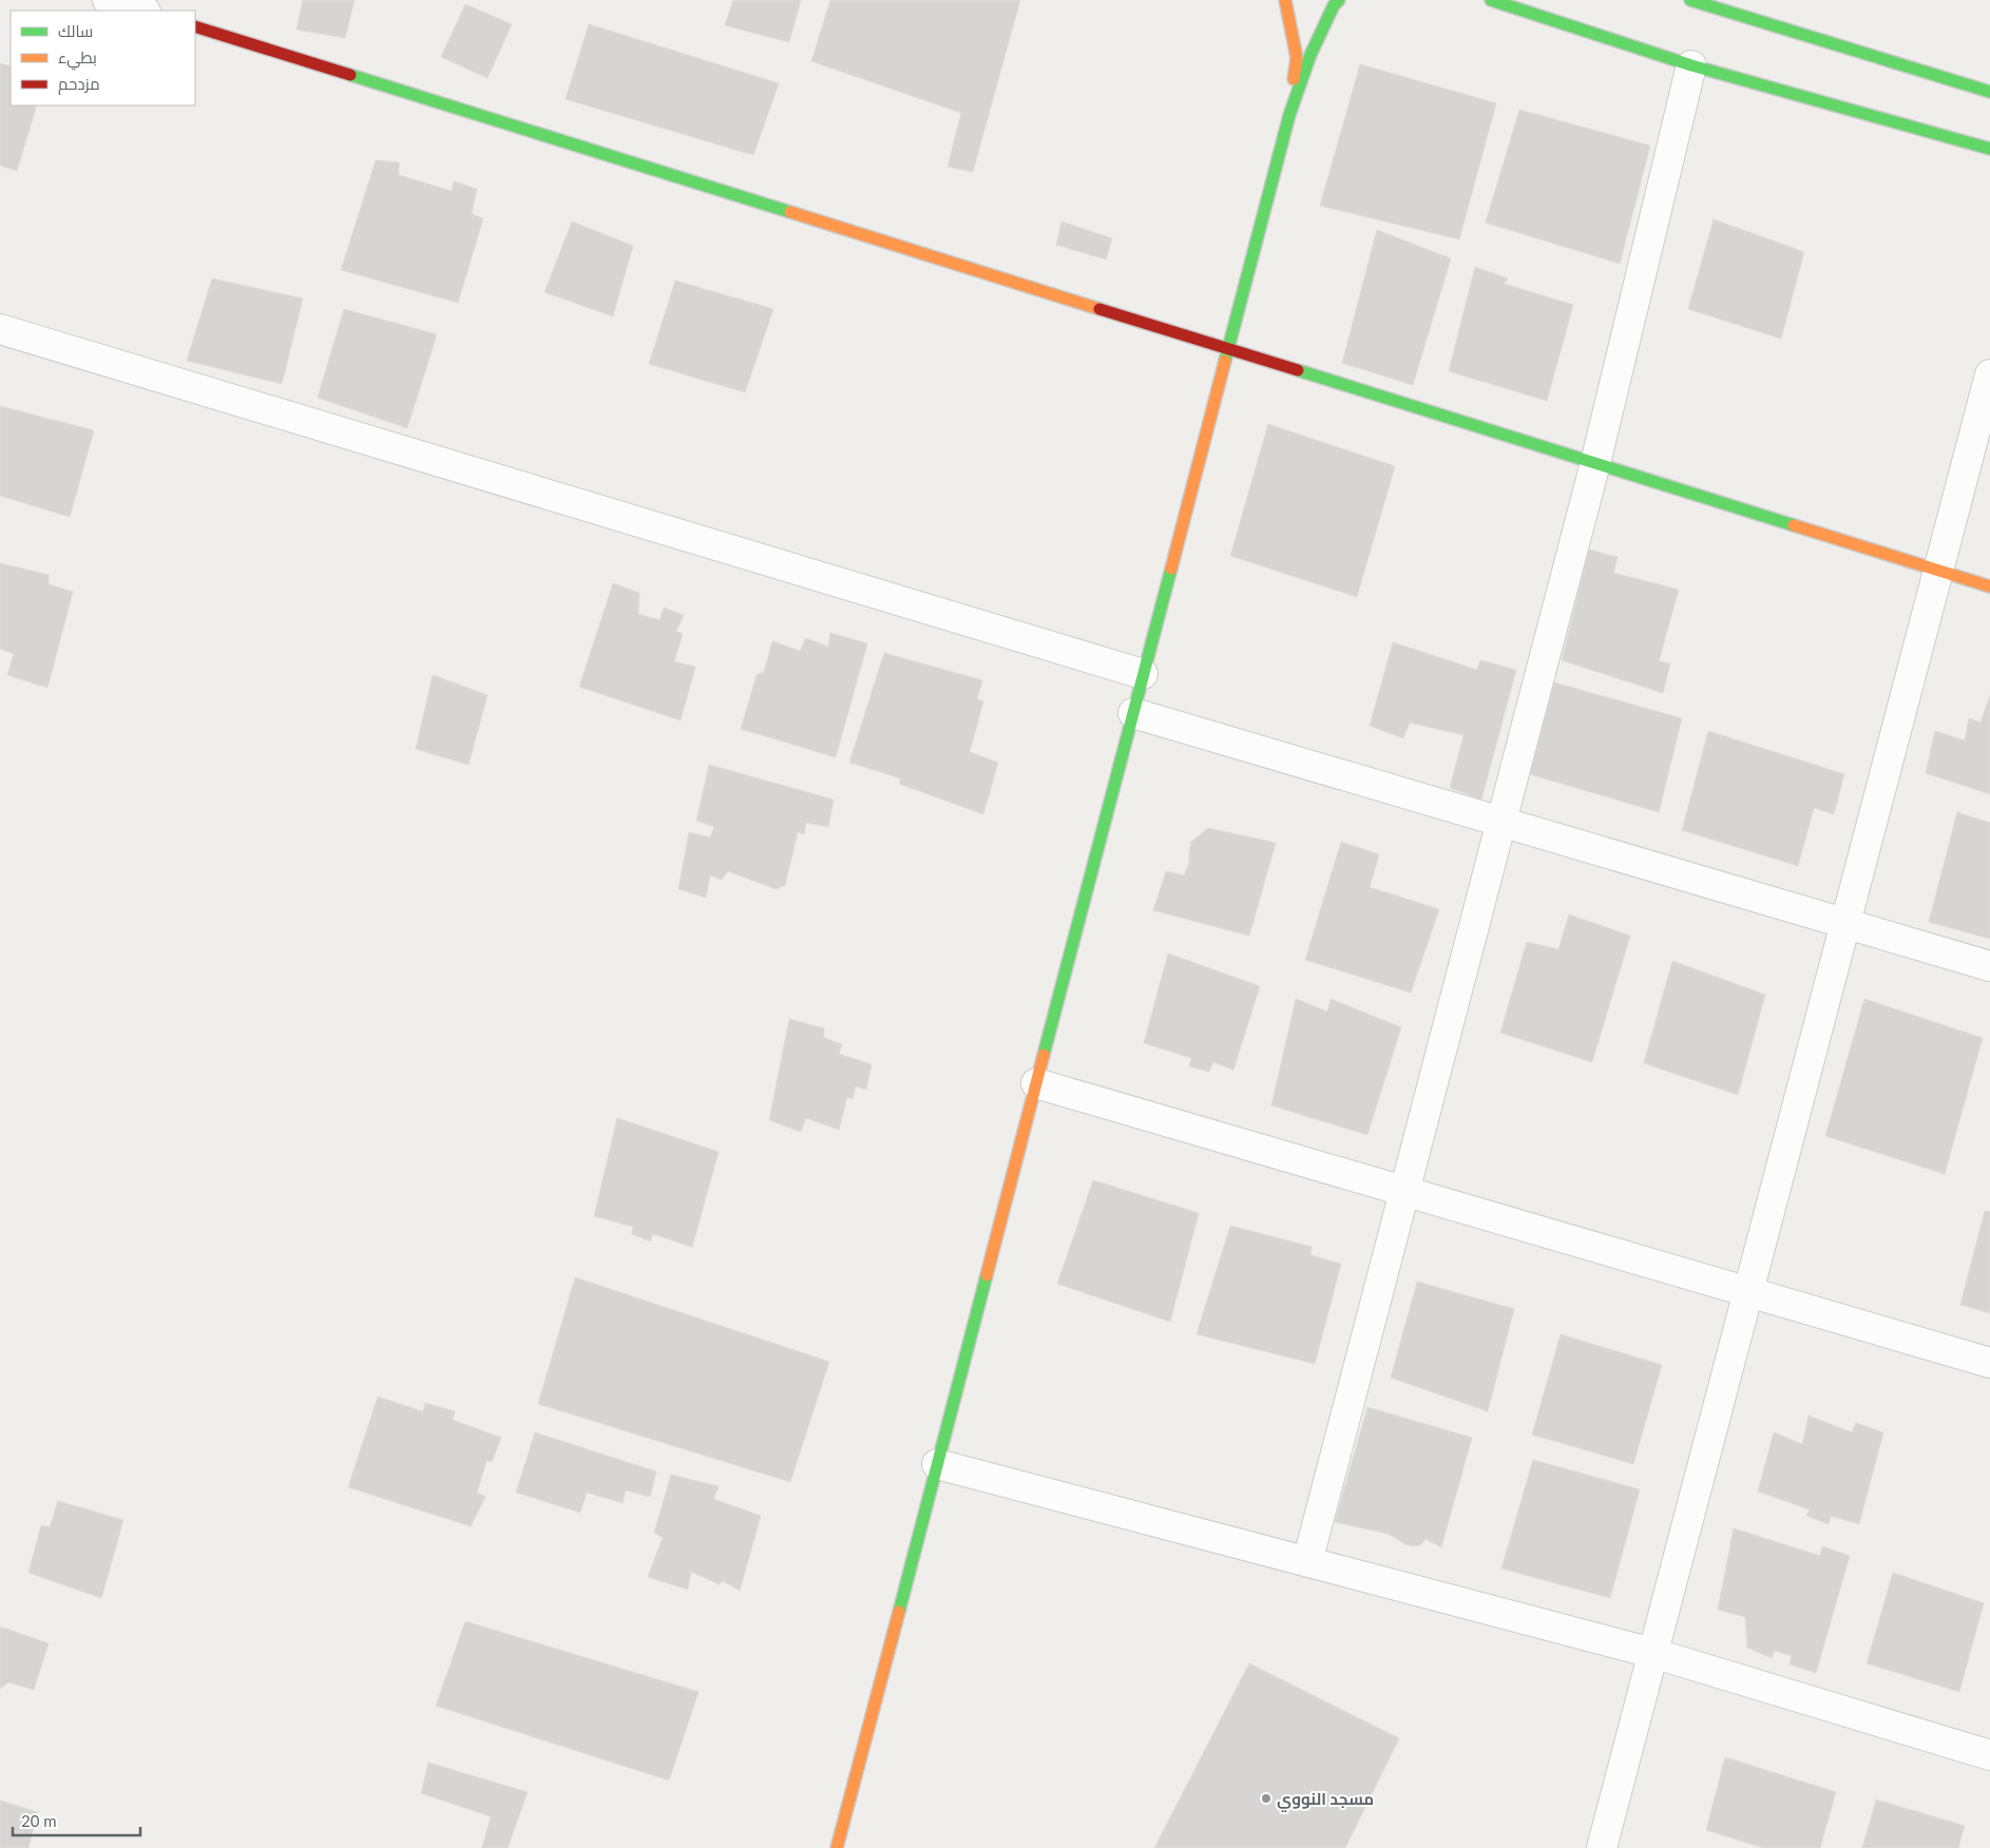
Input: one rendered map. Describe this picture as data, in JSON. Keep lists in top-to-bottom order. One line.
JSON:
{"places":["مسجد النووي"],"legend":["سالك","بطيء","مزدحم"],"scale_bar":"20 m"}
